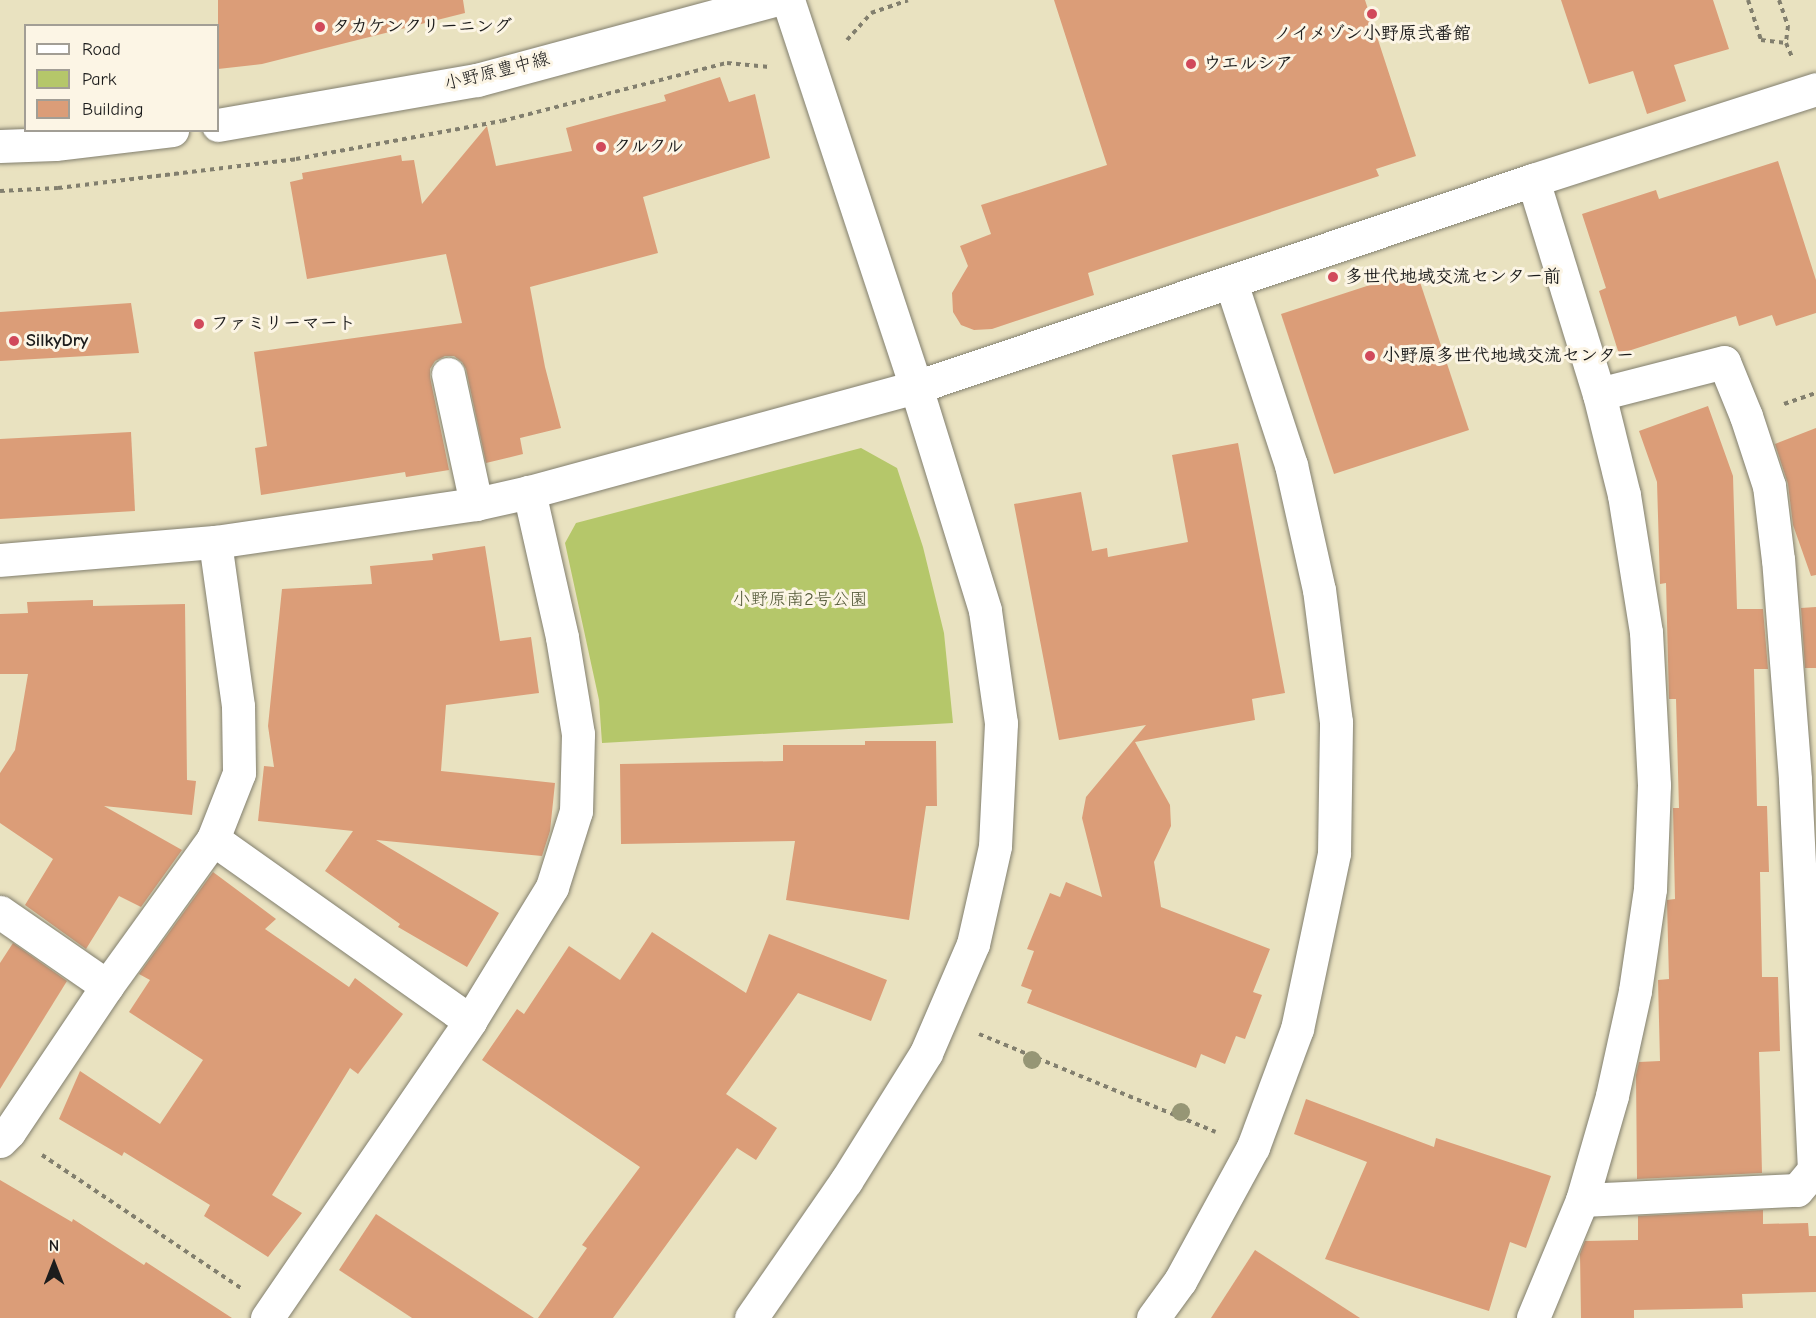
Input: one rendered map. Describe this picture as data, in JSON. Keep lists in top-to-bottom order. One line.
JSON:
{"streets":{"street":["小野原豊中線"]},"parks":["小野原南2号公園"],"places":["ノイメゾン小野原弐番館","タカケンクリーニング","ウエルシア","クルクル","多世代地域交流センター前","ファミリーマート","SilkyDry","小野原多世代地域交流センター"],"legend":["Road","Park","Building"],"north":"top"}
